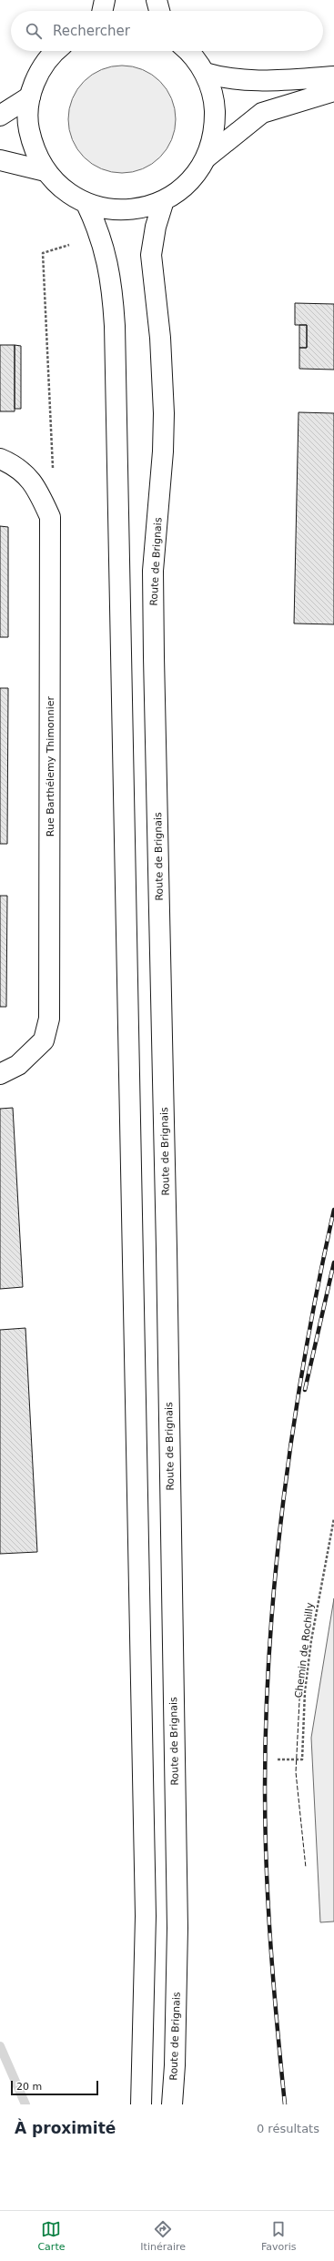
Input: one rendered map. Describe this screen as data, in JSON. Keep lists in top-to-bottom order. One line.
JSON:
{"streets":{"main road":["Route de Brignais","Rue Barthélemy Thimonnier"],"path":["Chemin de Rochilly"]},"scale_bar":"20 m","page":{"search":"Rechercher","scale":"20 m","heading":["À proximité","0 résultats"],"nav":["Carte","Itinéraire","Favoris"]}}
